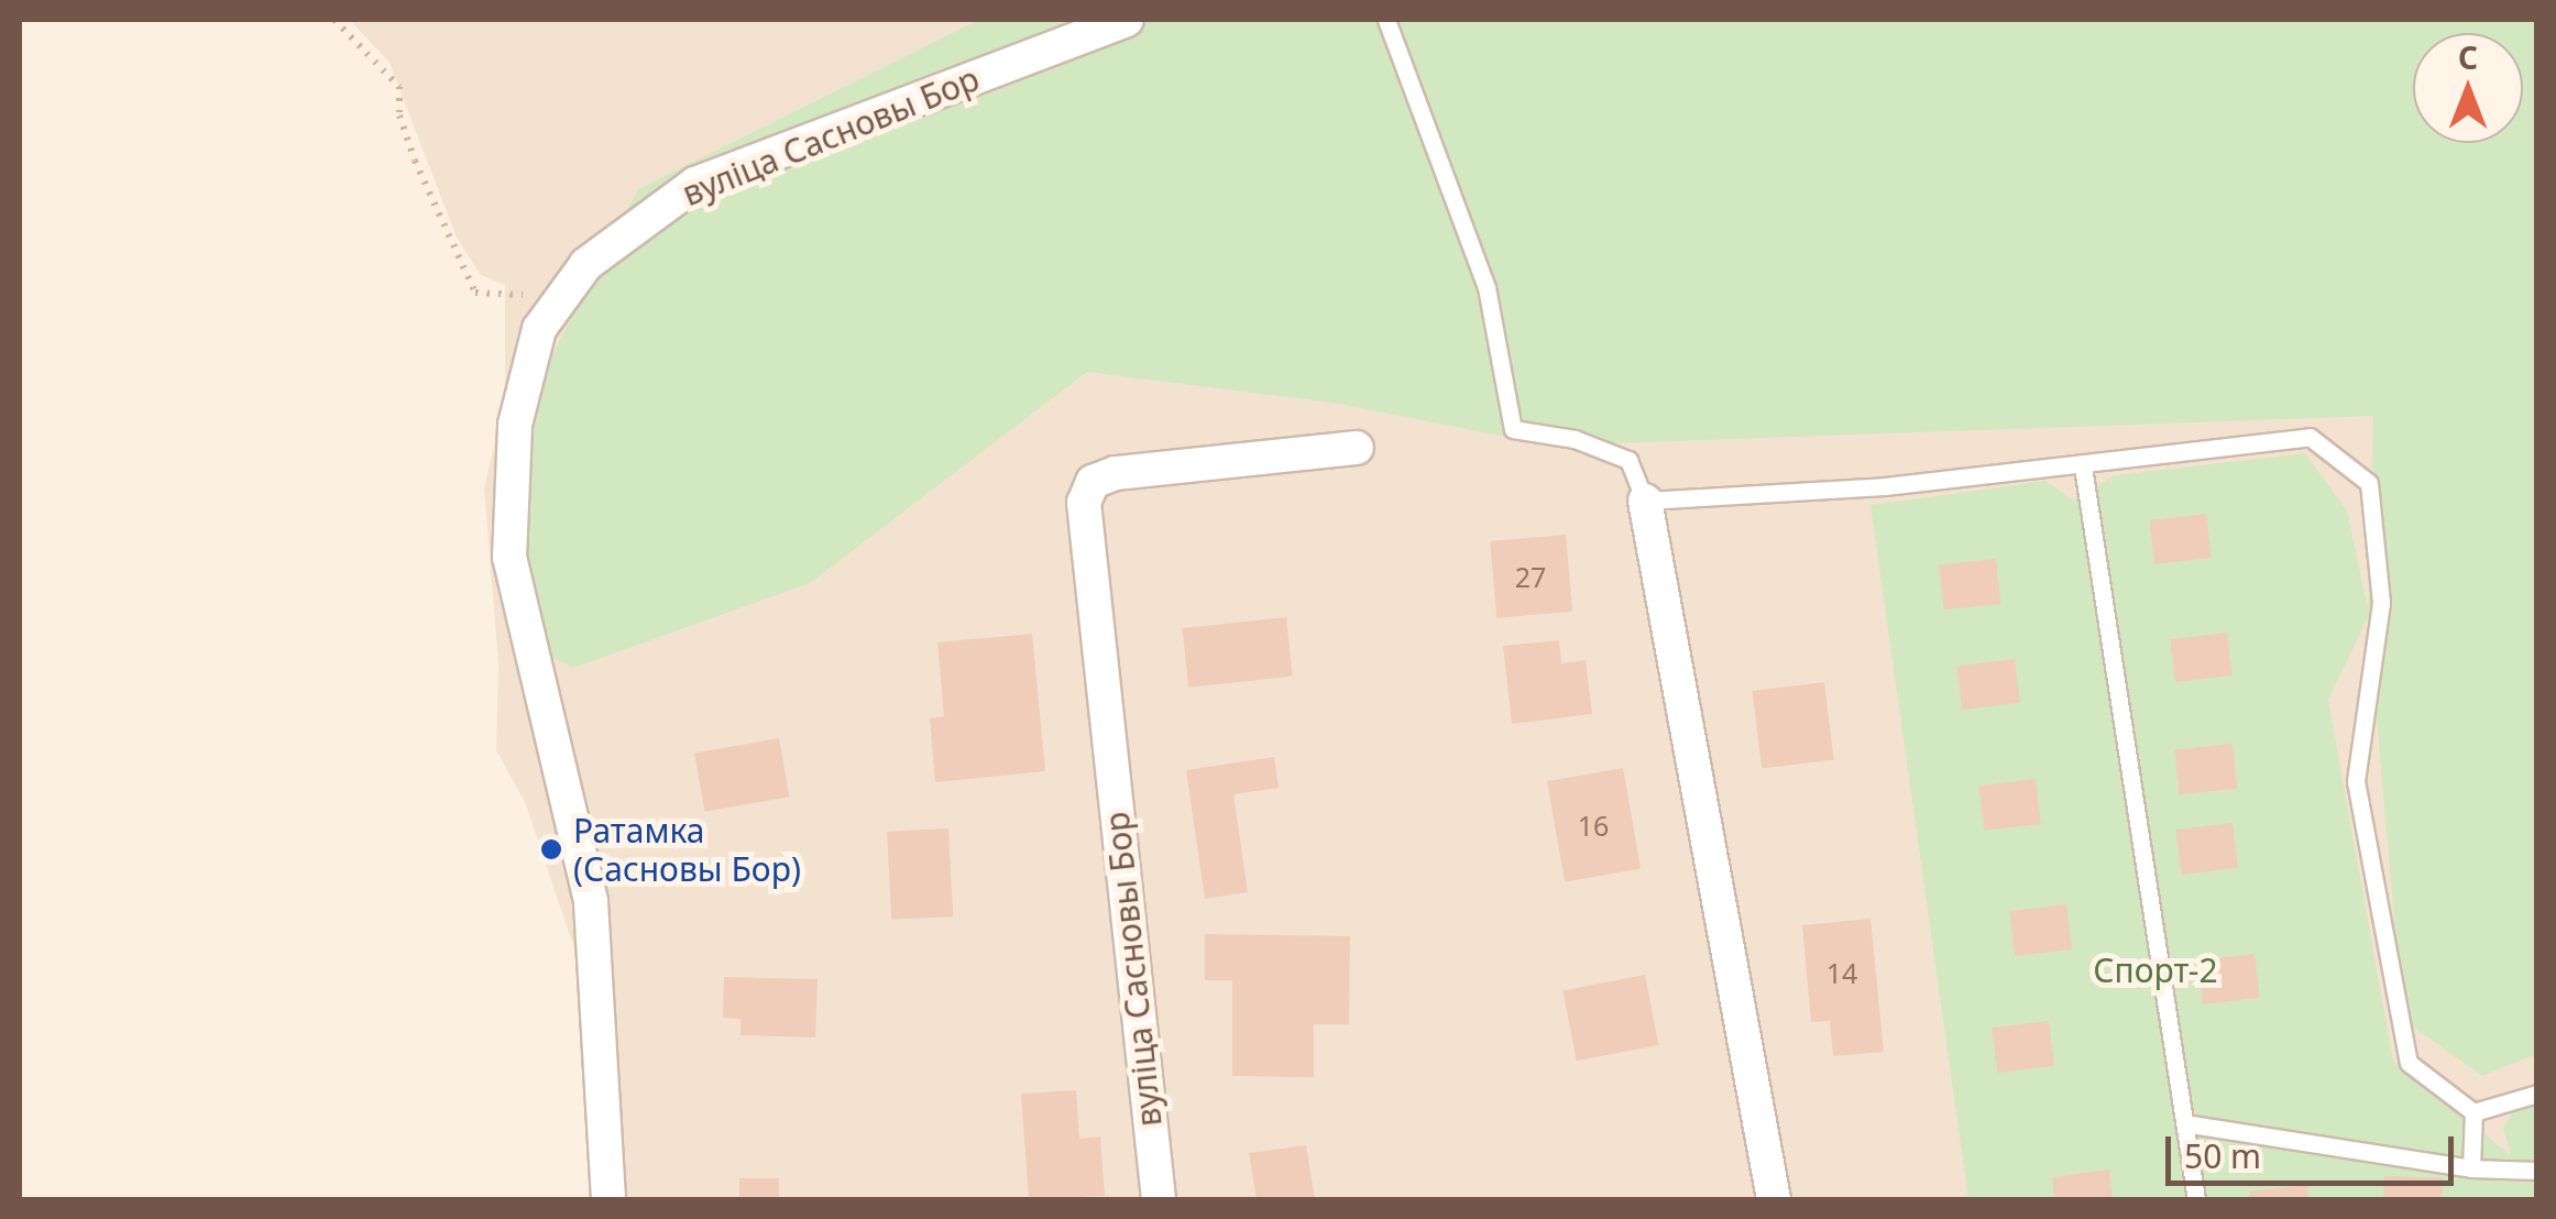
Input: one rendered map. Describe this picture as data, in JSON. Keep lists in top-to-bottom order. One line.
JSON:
{"streets":{"street":["вуліца Сасновы Бор"]},"parks":["Спорт-2"],"places":["Ратамка (Сасновы Бор)"],"house_numbers":["27","16","14"],"scale_bar":"50 m","north":"top"}
